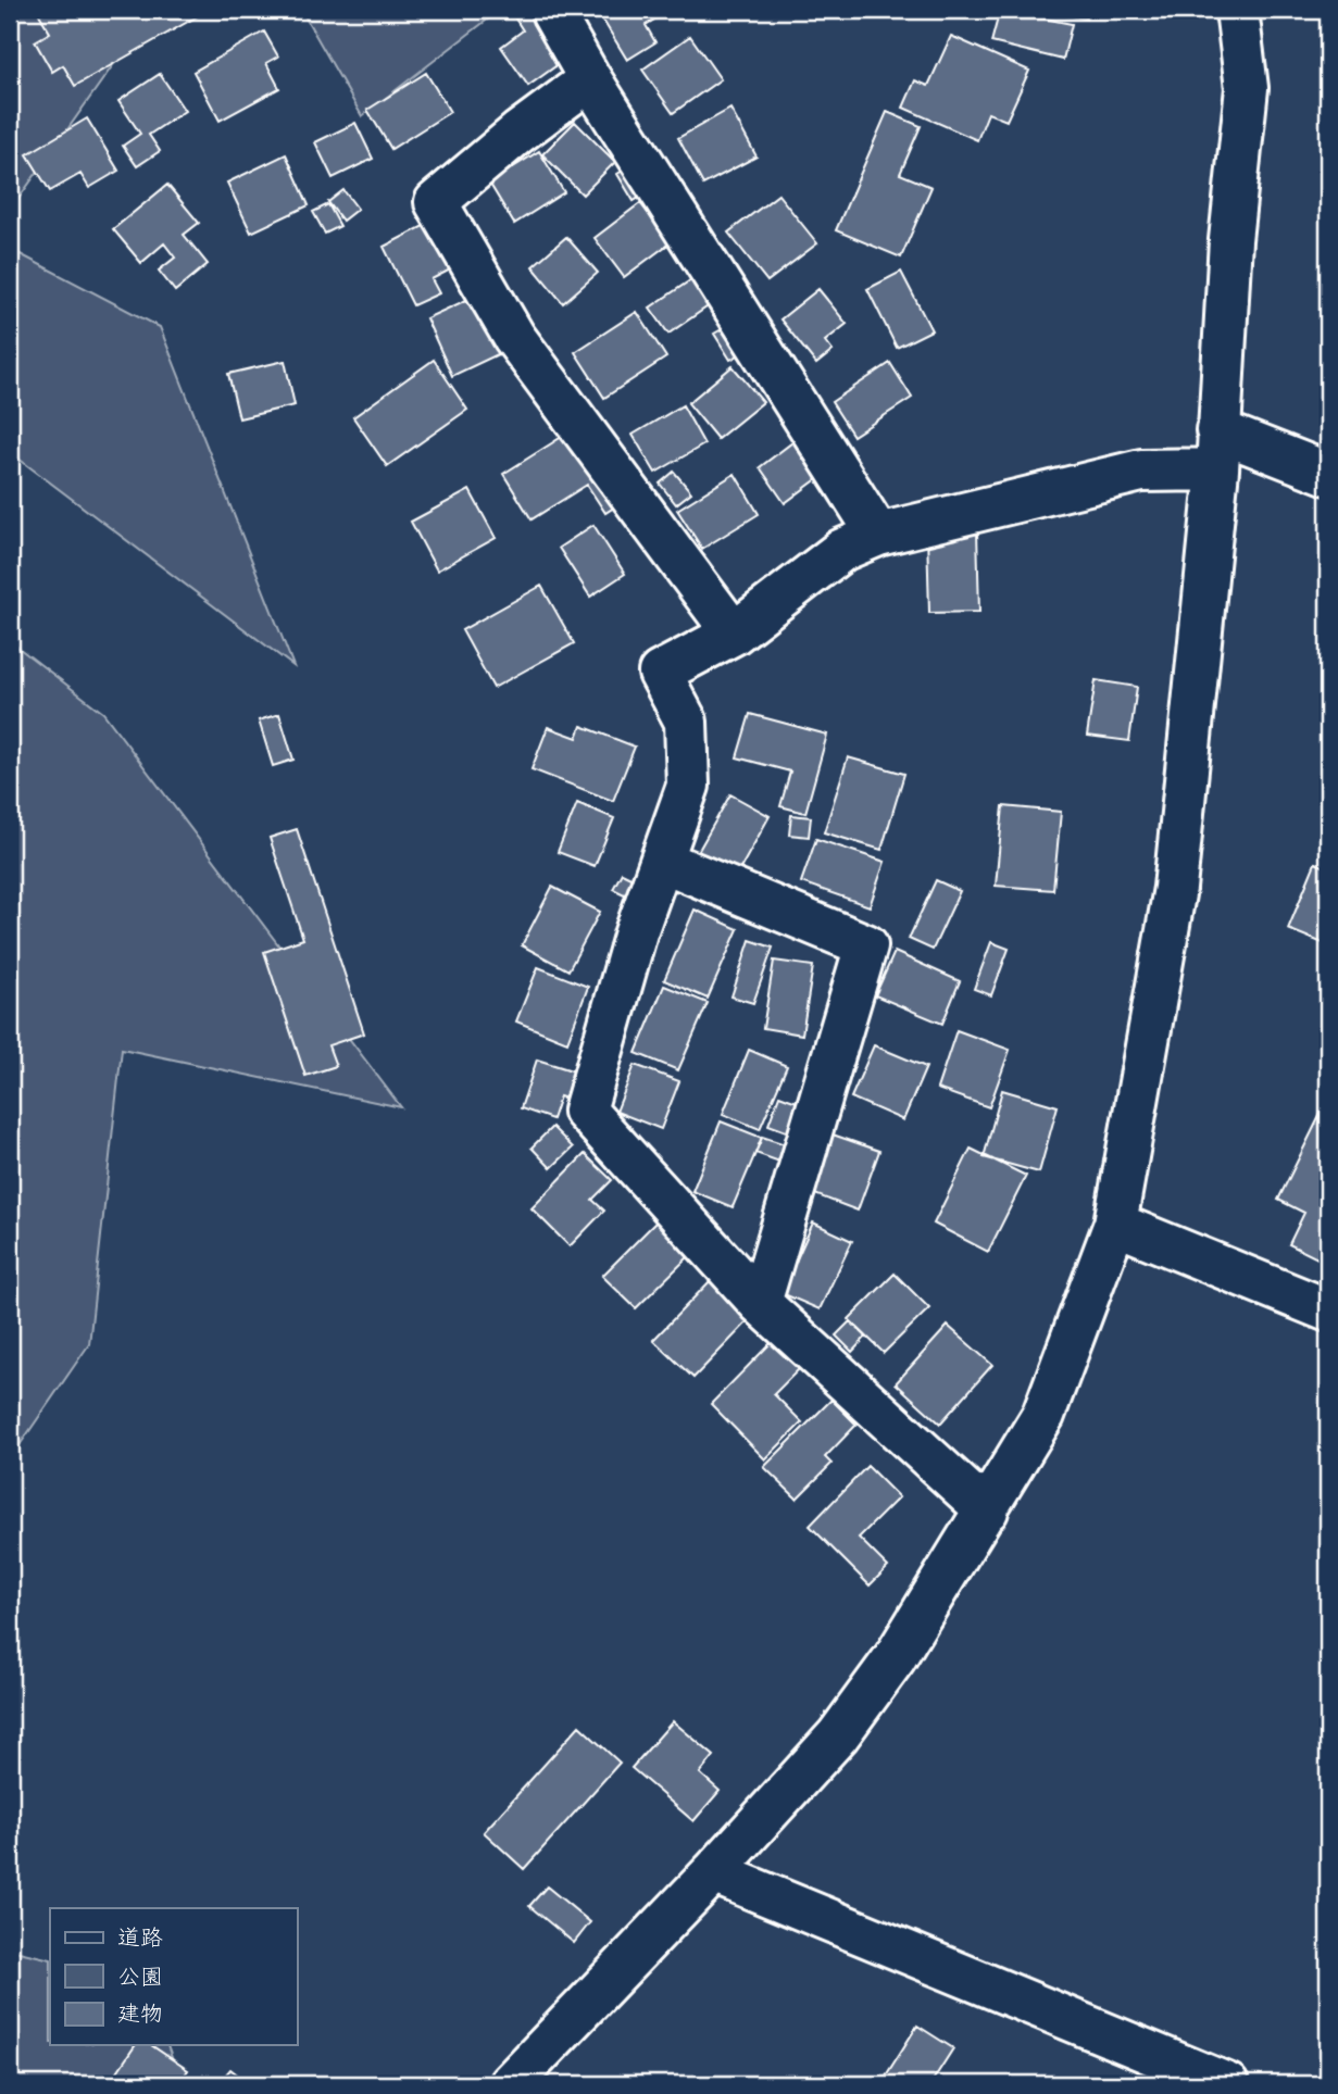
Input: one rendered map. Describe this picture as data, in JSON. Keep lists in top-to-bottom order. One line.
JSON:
{"legend":["道路","公園","建物"]}
